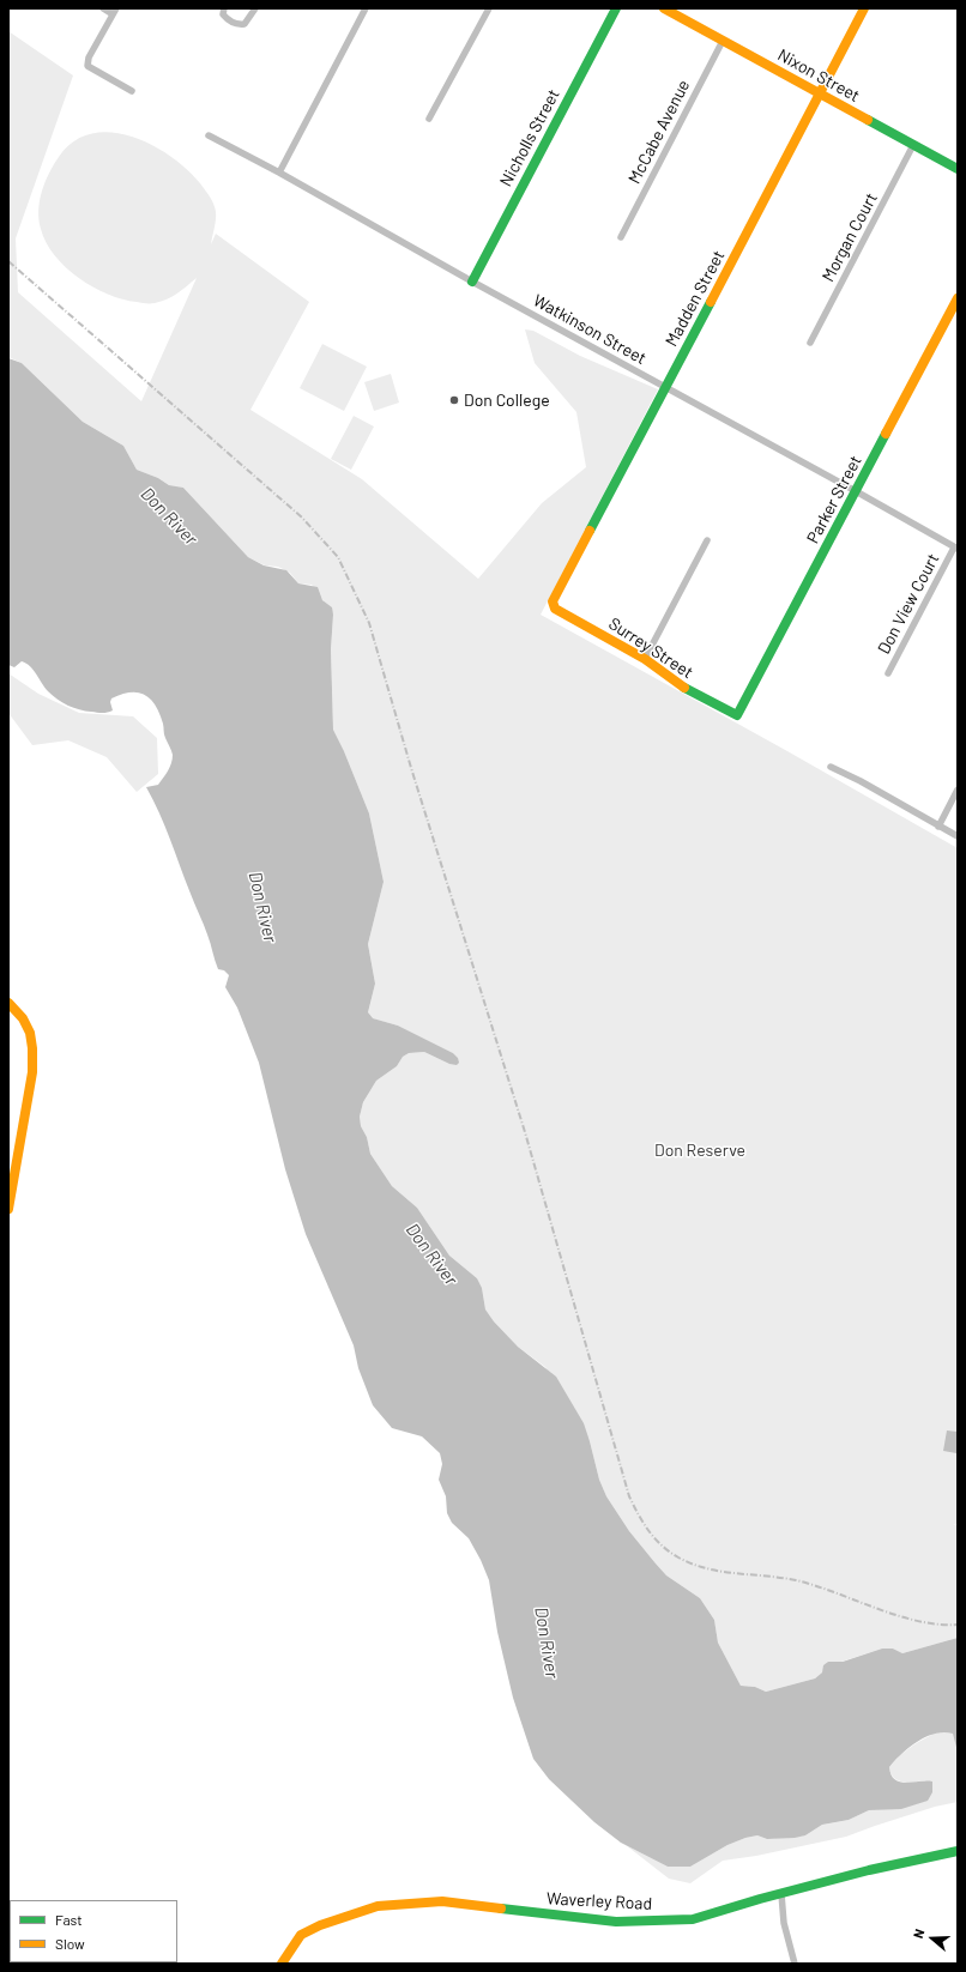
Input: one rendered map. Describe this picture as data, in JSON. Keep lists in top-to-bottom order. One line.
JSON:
{"streets":{"street":["Nixon Street","McCabe Avenue","Nicholls Street","Morgan Court","Madden Street","Watkinson Street","Parker Street","Don View Court","Surrey Street","Waverley Road"]},"crossings":[["Nixon Street","McCabe Avenue"],["Nixon Street","Morgan Court"],["Nixon Street","Madden Street"],["Nicholls Street","Watkinson Street"],["Madden Street","Watkinson Street"],["Madden Street","Surrey Street"],["Watkinson Street","Parker Street"],["Watkinson Street","Don View Court"],["Parker Street","Surrey Street"]],"water":["Don River"],"parks":["Don Reserve"],"places":["Don College"],"legend":["Fast","Slow"],"north":"left"}
